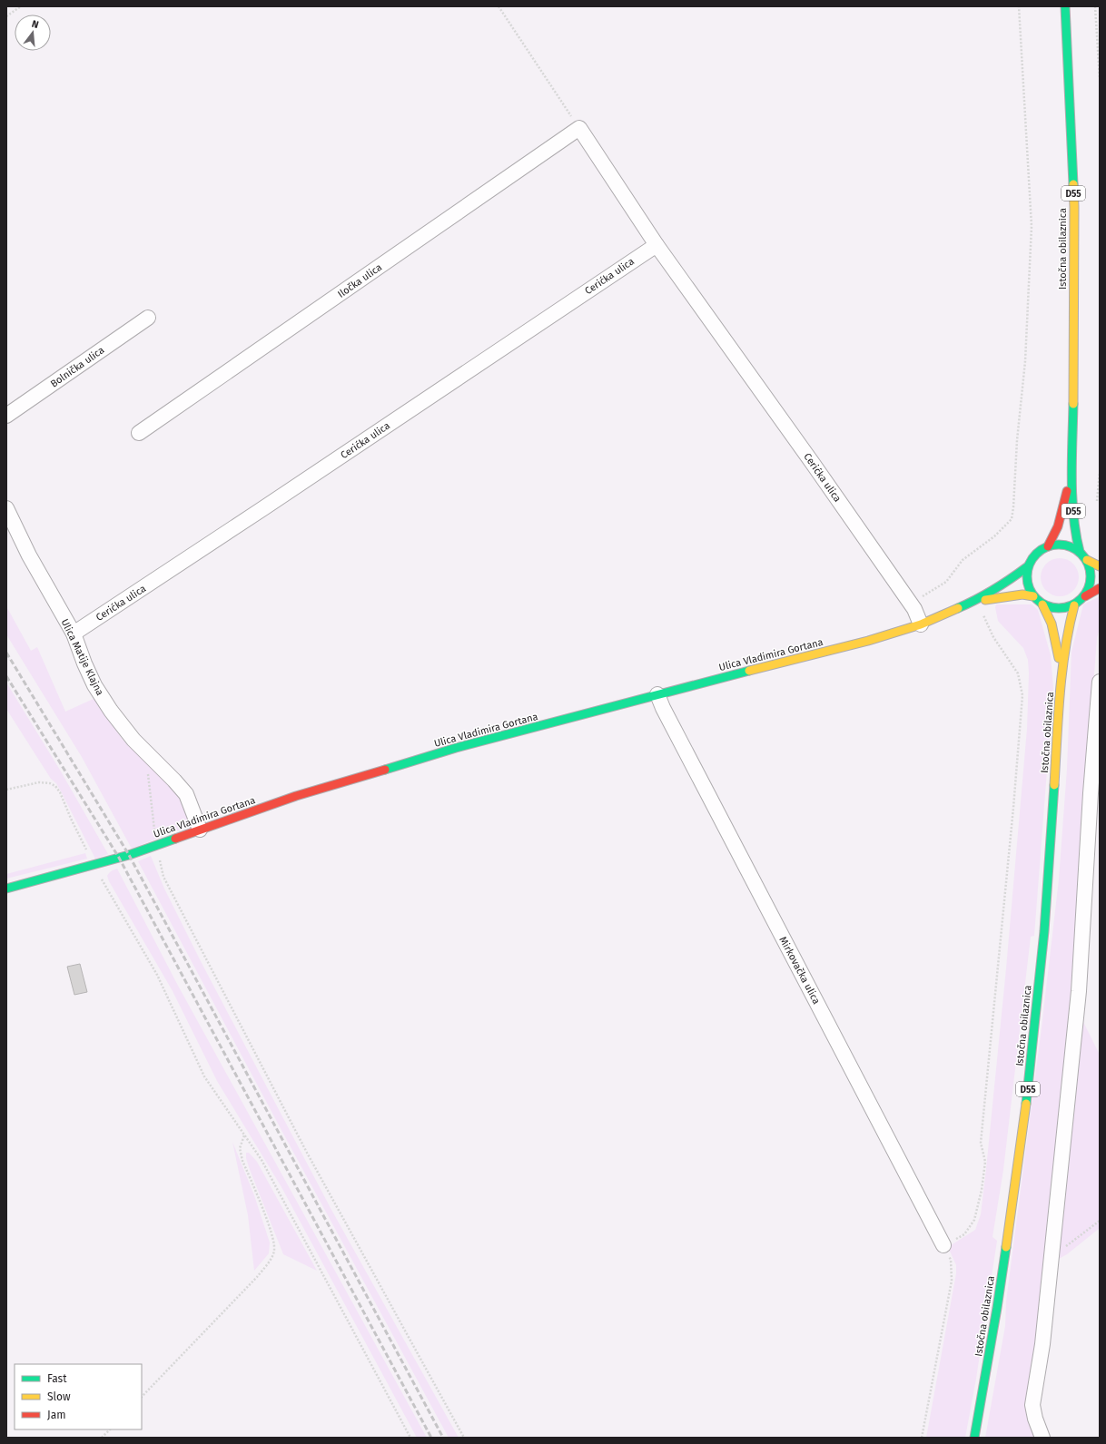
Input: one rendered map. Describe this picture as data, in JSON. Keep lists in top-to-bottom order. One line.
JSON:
{"streets":{"main road":["D55","Istočna obilaznica","Ulica Vladimira Gortana"],"street":["Cerićka ulica","Iločka ulica","Bolnička ulica","Ulica Matije Klajna","Mirkovačka ulica"]},"crossings":[["D55","Istočna obilaznica"],["D55","Ulica Vladimira Gortana"],["Istočna obilaznica","Ulica Vladimira Gortana"],["Cerićka ulica","Iločka ulica"],["Cerićka ulica","Ulica Vladimira Gortana"],["Cerićka ulica","Ulica Matije Klajna"],["Ulica Vladimira Gortana","Ulica Matije Klajna"],["Ulica Vladimira Gortana","Mirkovačka ulica"]],"legend":["Fast","Slow","Jam"],"north":"top"}
